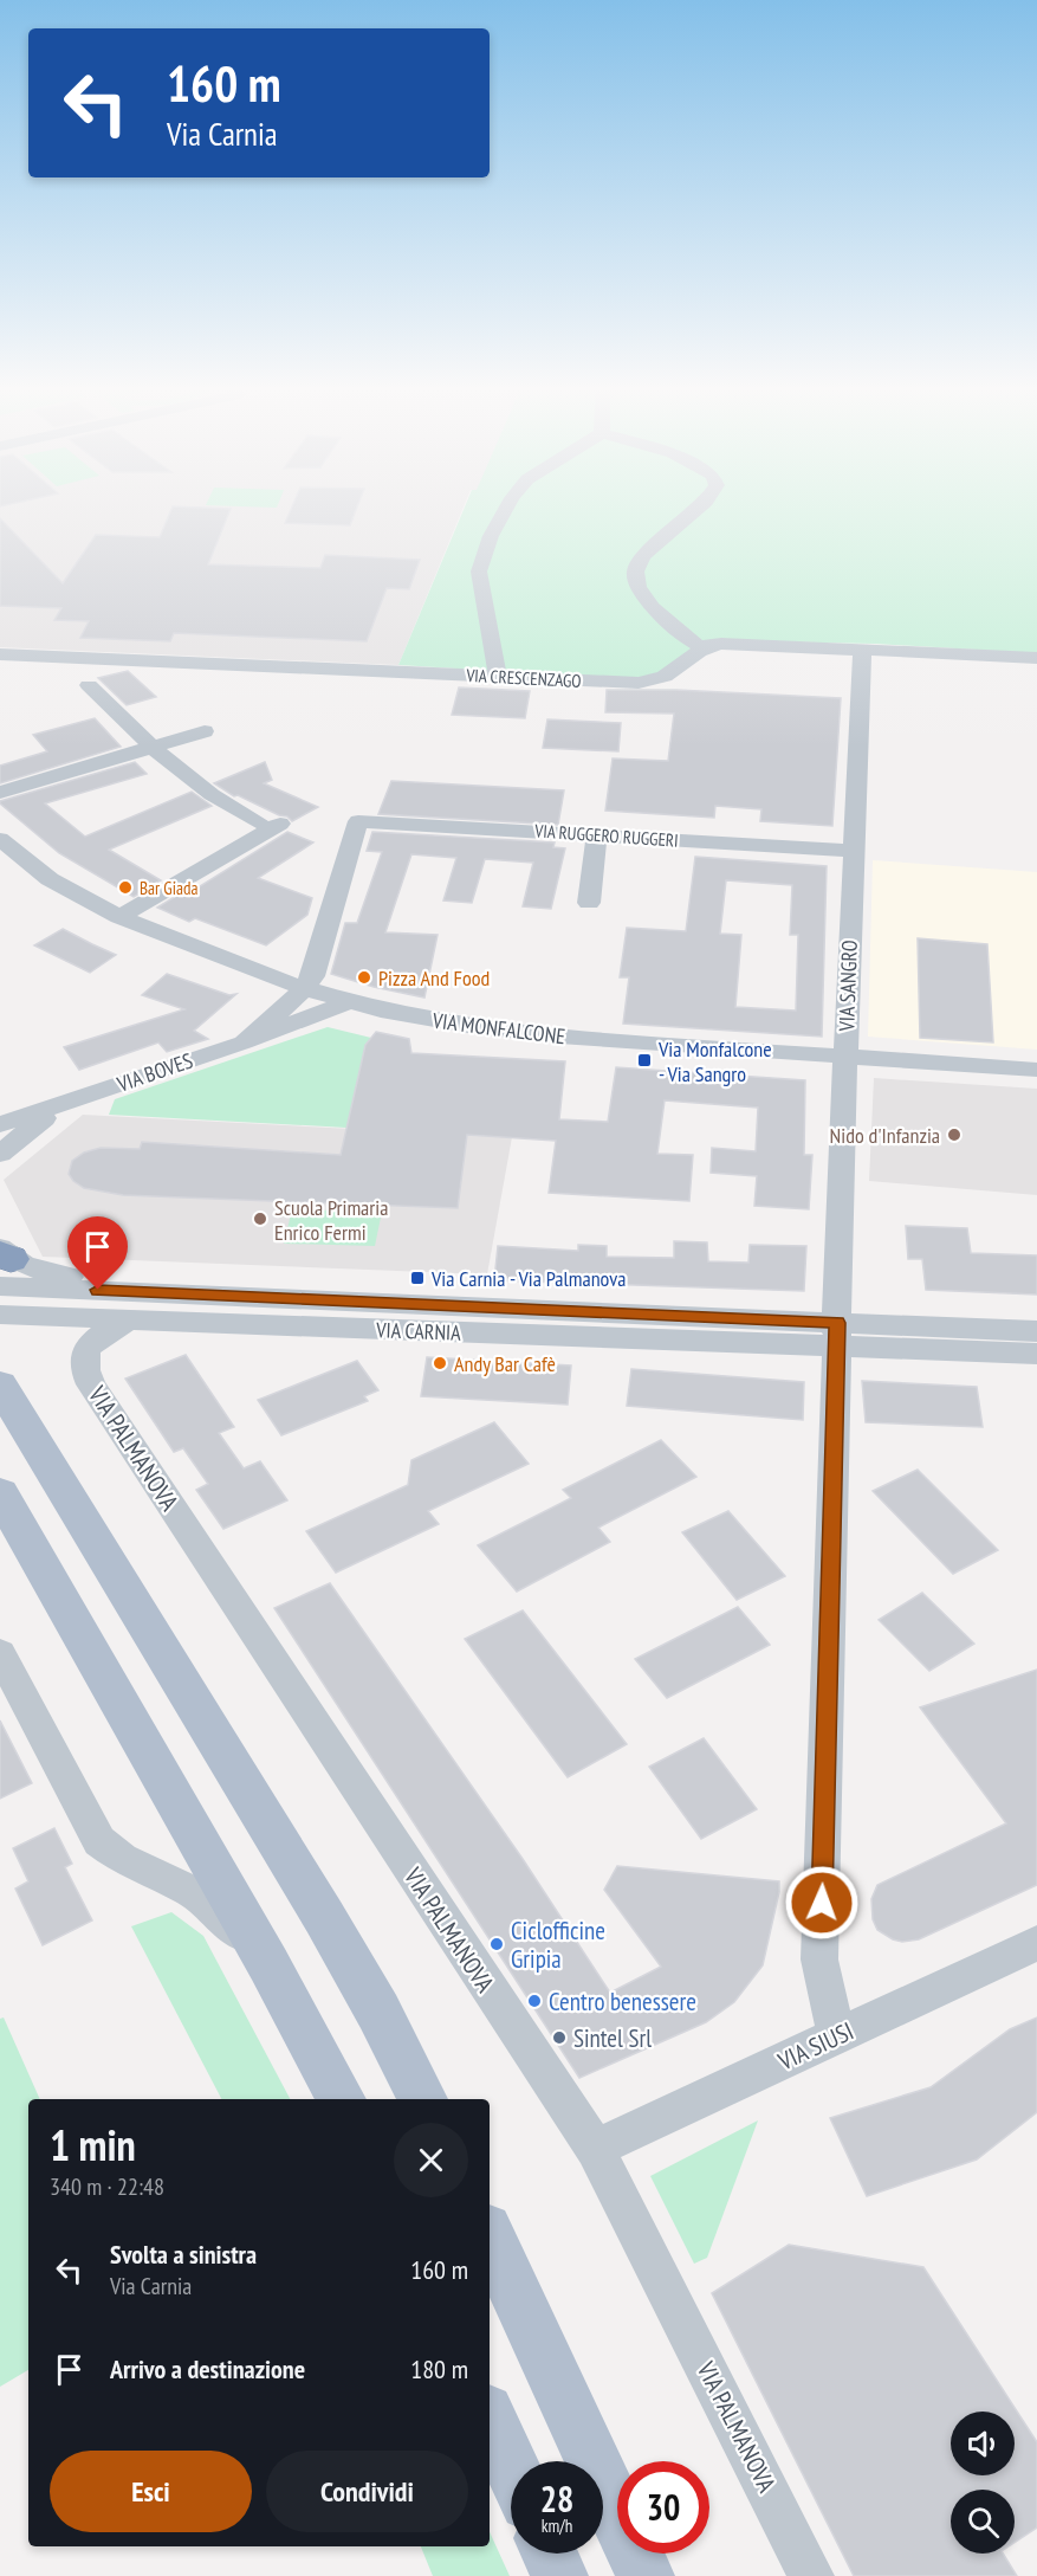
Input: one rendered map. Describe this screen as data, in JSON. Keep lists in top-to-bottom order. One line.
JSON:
{"streets":{"street":["VIA CRESCENZAGO","VIA RUGGERO RUGGERI","VIA SANGRO","VIA MONFALCONE","VIA BOVES","VIA CARNIA","VIA PALMANOVA","VIA SIUSI"]},"crossings":[["VIA CRESCENZAGO","VIA SANGRO"],["VIA RUGGERO RUGGERI","VIA SANGRO"],["VIA RUGGERO RUGGERI","VIA MONFALCONE"],["VIA RUGGERO RUGGERI","VIA BOVES"],["VIA SANGRO","VIA MONFALCONE"],["VIA SANGRO","VIA CARNIA"],["VIA SANGRO","VIA SIUSI"],["VIA MONFALCONE","VIA BOVES"],["VIA CARNIA","VIA PALMANOVA"],["VIA PALMANOVA","VIA SIUSI"]],"places":{"other":["Bar Giada","Pizza And Food","Nido d'Infanzia","Scuola Primaria Enrico Fermi","Andy Bar Cafè","Ciclofficine Gripia","Centro benessere","Sintel Srl"],"transit":["Via Monfalcone - Via Sangro","Via Carnia - Via Palmanova"]},"page":{"turn":["160 m","Via Carnia"],"heading":["1 min","340 m · 22:48"],"list":[{"name":"Svolta a sinistra","note":"Via Carnia","value":"160 m"},{"name":"Arrivo a destinazione","value":"180 m"}],"buttons":["Esci","Condividi"],"speed":"28 km/h","limit":"30"}}
